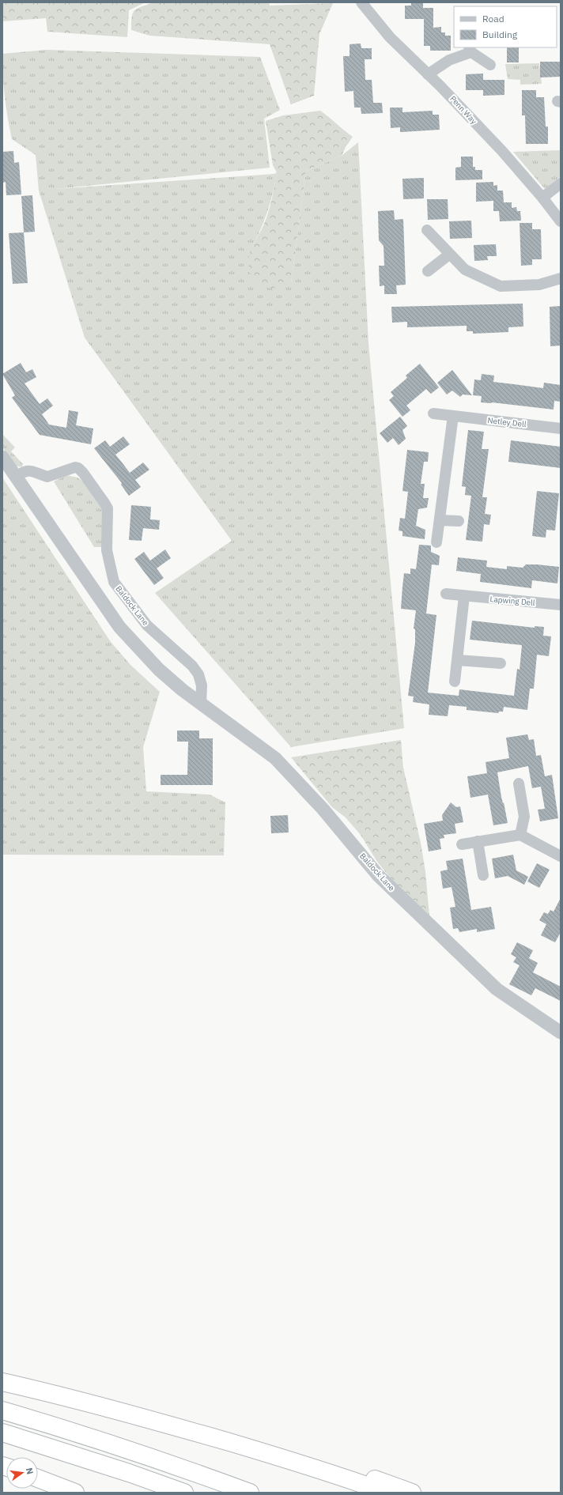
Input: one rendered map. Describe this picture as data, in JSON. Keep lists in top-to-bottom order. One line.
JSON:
{"streets":{"street":["Penn Way","Netley Dell","Lapwing Dell","Baldock Lane"]},"legend":["Road","Building"],"north":"right"}
